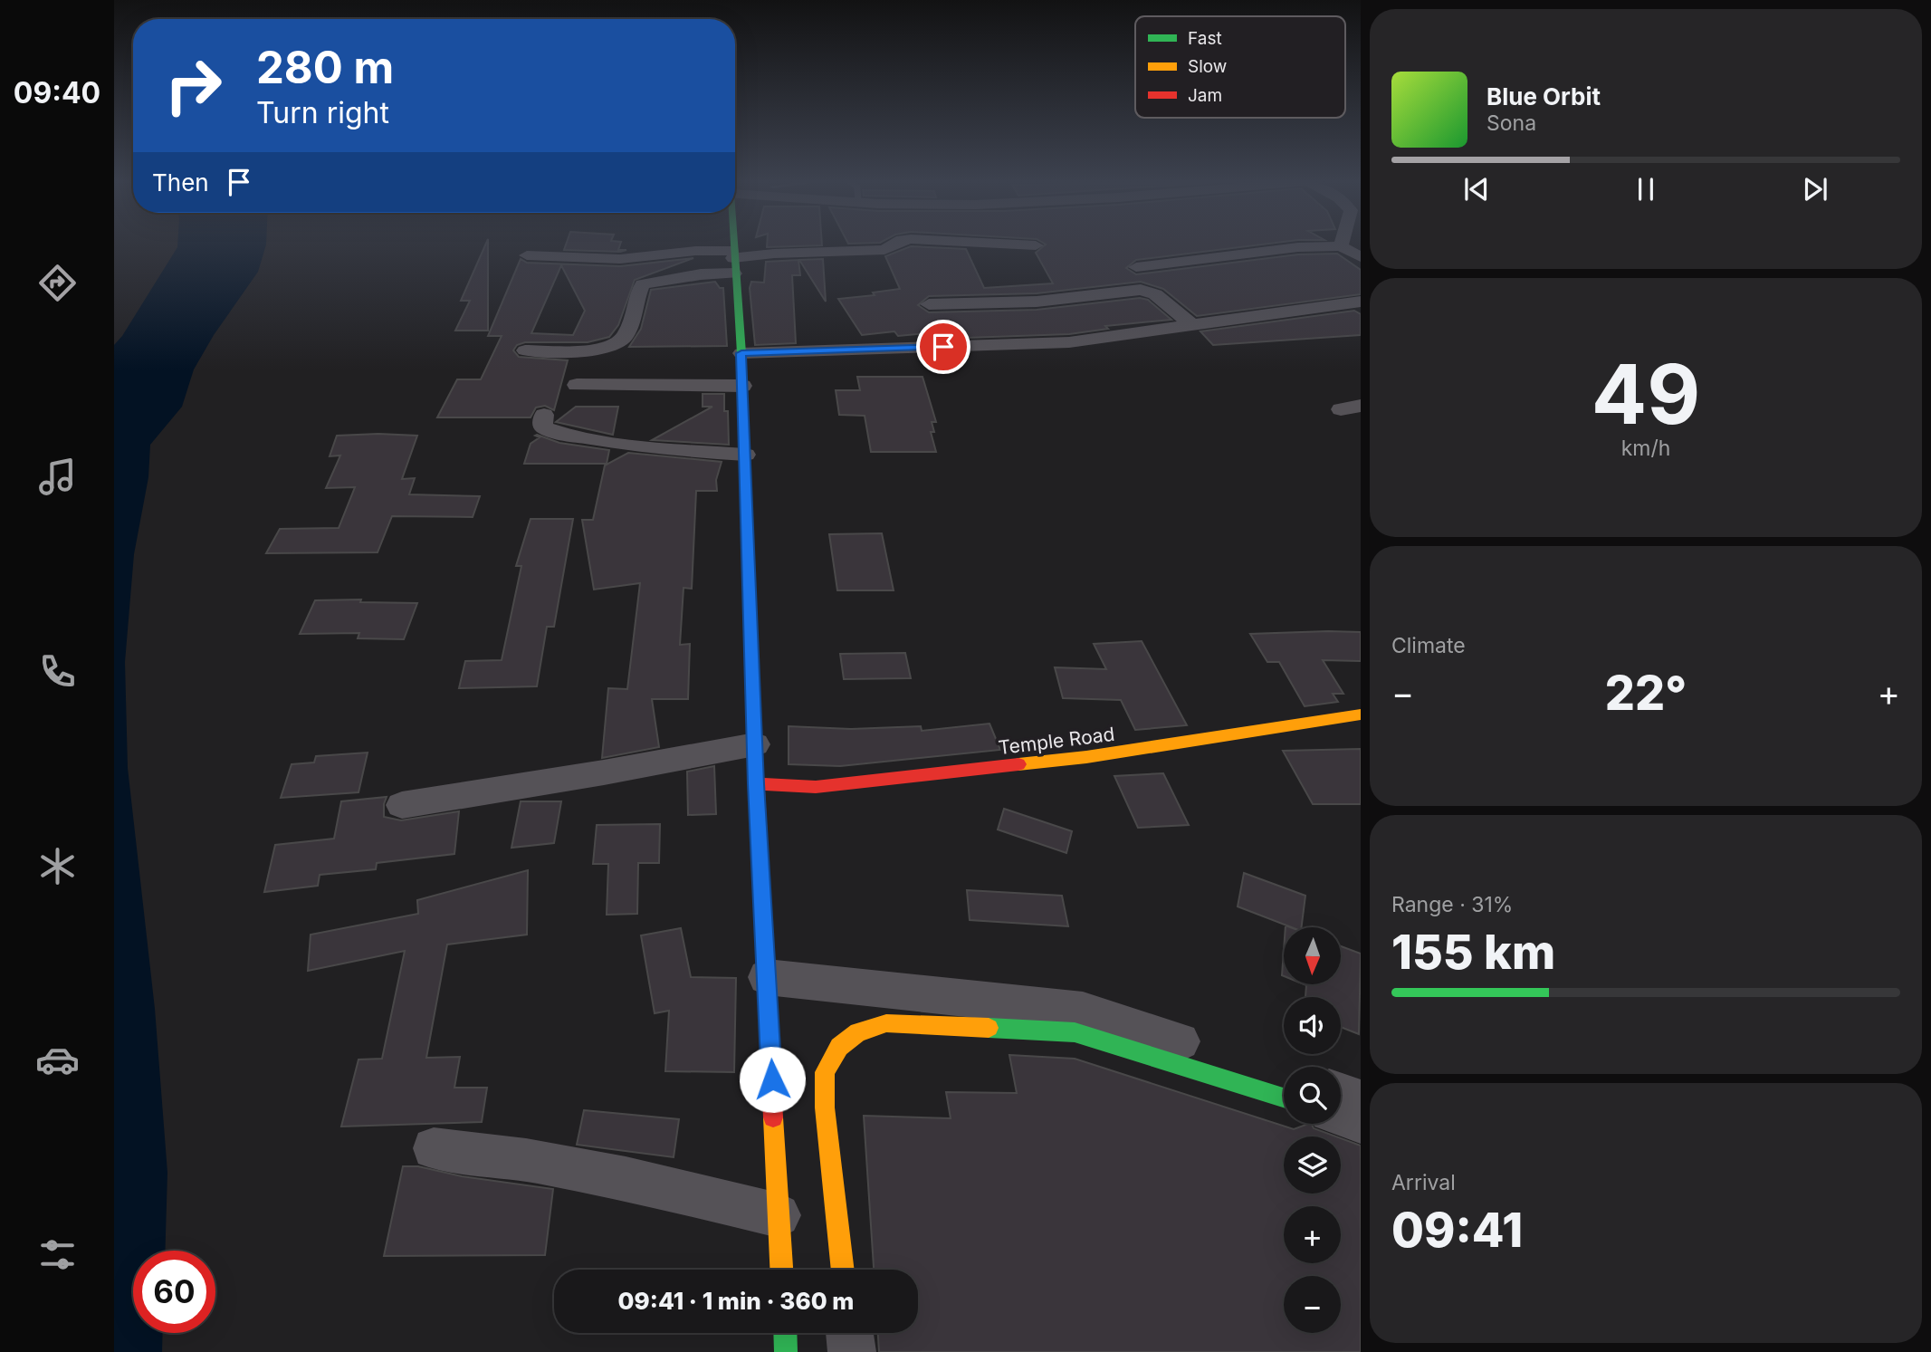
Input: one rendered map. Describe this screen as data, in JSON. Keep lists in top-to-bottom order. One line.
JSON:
{"streets":{"main road":["Temple Road"]},"legend":["Fast","Slow","Jam"],"north":"bottom","page":{"tabs":"09:40","turn":["280 m","Turn right"],"song":["Blue Orbit","Sona"],"then":"Then","tile":[["49","km/h"],"Climate",["Range · 31%","155 km"],["Arrival","09:41"]],"heat":["−","22°","+"],"map_buttons":["+","−"],"limit":"60","trip":"09:41 · 1 min · 360 m"}}
